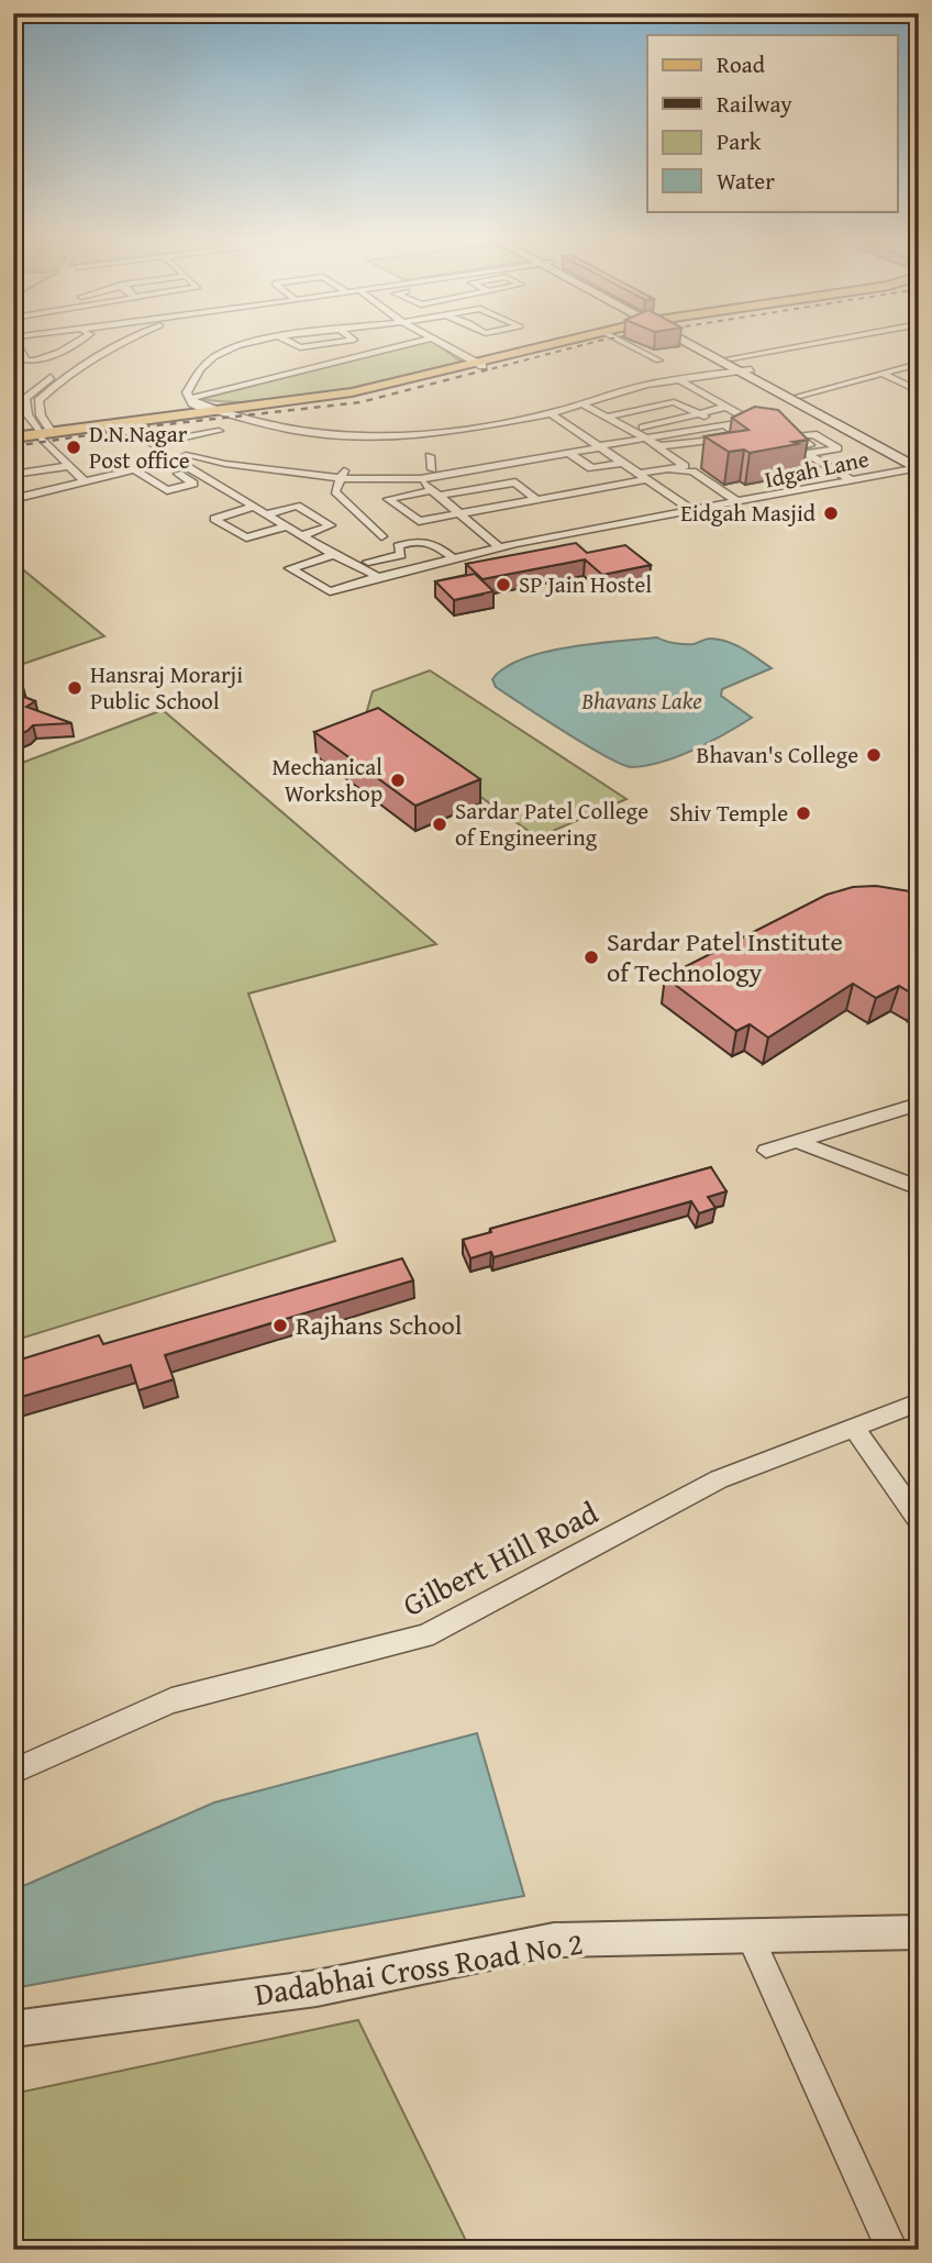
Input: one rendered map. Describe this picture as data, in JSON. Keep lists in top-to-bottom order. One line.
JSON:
{"streets":{"street":["Idgah Lane","Gilbert Hill Road","Dadabhai Cross Road No 2"]},"water":["Bhavans Lake"],"places":["D.N.Nagar Post office","Eidgah Masjid","SP Jain Hostel","Hansraj Morarji Public School","Bhavan's College","Mechanical Workshop","Shiv Temple","Sardar Patel College of Engineering","Sardar Patel Institute of Technology","Rajhans School"],"legend":["Road","Railway","Park","Water"]}
